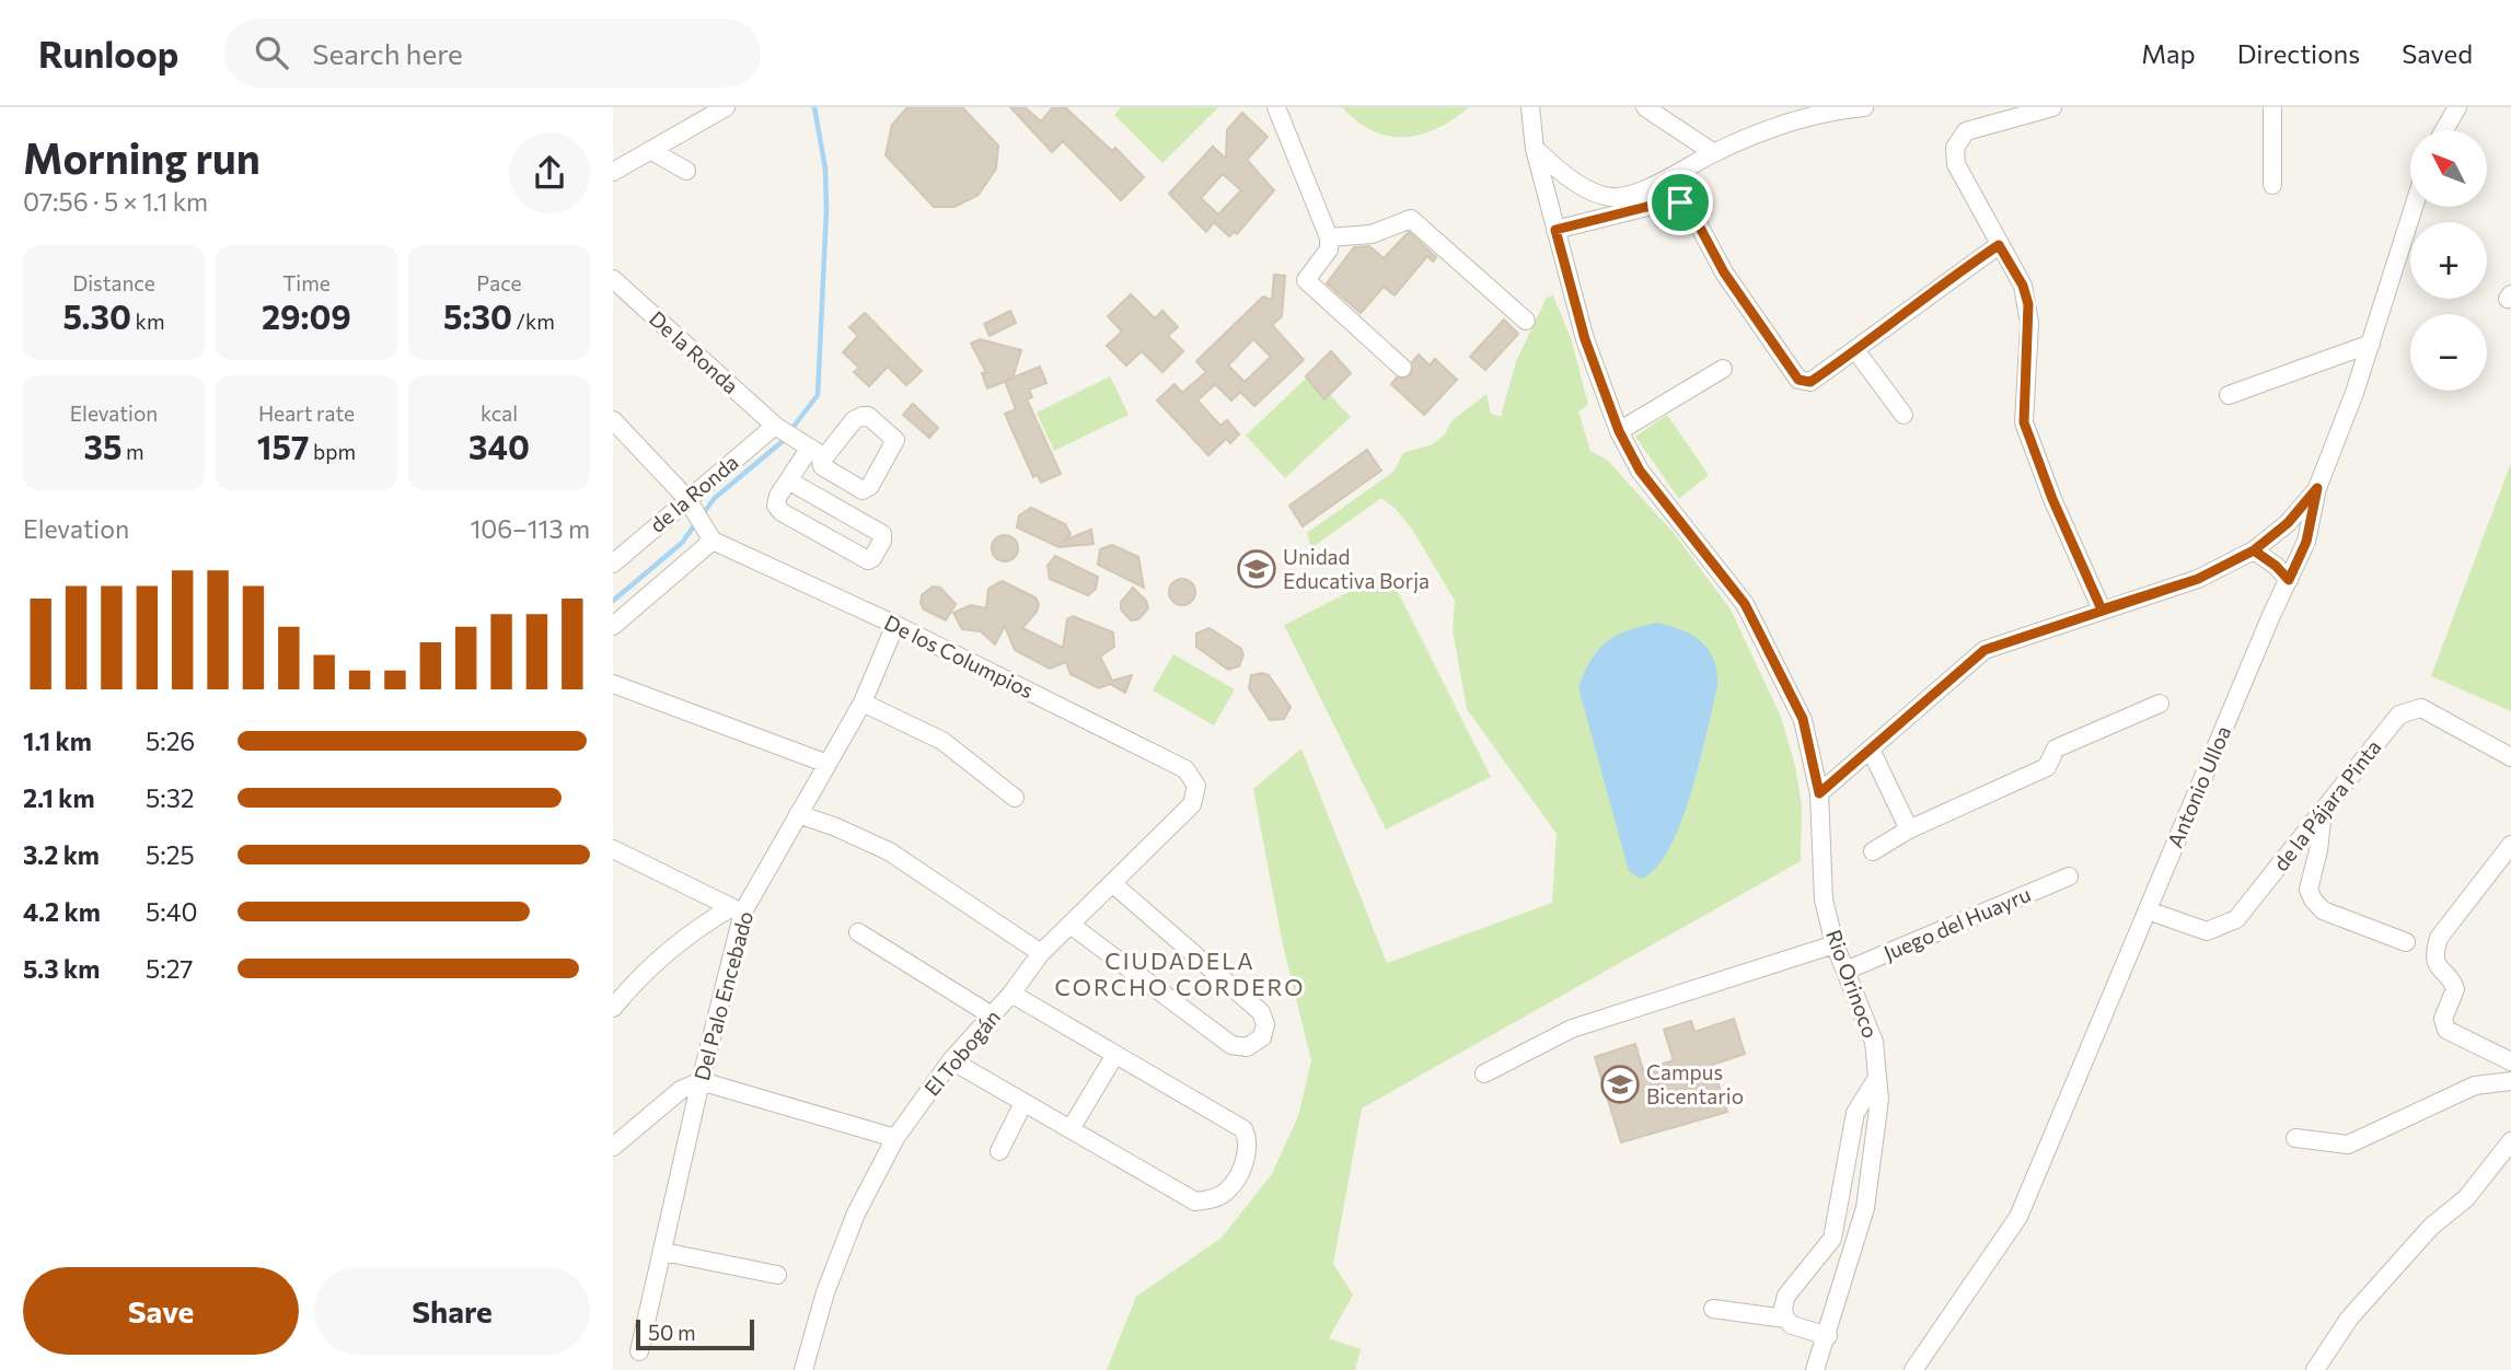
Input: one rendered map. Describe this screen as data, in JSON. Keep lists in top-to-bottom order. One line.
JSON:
{"streets":{"street":["De la Ronda","de la Ronda","De los Columpios","Antonio Ulloa","de la Pájara Pinta","Juego del Huayru","Rio Orinoco","Del Palo Encebado","El Tobogán"]},"crossings":[["De la Ronda","de la Ronda"],["De los Columpios","Del Palo Encebado"],["De los Columpios","El Tobogán"],["Antonio Ulloa","de la Pájara Pinta"],["Juego del Huayru","Rio Orinoco"]],"districts":["CIUDADELA CORCHO CORDERO"],"places":{"school or university":["Unidad Educativa Borja","Campus Bicentario"]},"scale_bar":"50 m","north":"top left","page":{"header":"Runloop","search":"Search here","nav":["Map","Directions","Saved"],"heading":["Morning run","07:56 · 5 × 1.1 km"],"map_buttons":["+","−"],"stats":[["Distance","5.30 km"],["Time","29:09"],["Pace","5:30 /km"],["Elevation","35 m"],["Heart rate","157 bpm"],["kcal","340"]],"chart":["Elevation","106–113 m"],"list":[{"name":"1.1 km","note":"5:26"},{"name":"2.1 km","note":"5:32"},{"name":"3.2 km","note":"5:25"},{"name":"4.2 km","note":"5:40"},{"name":"5.3 km","note":"5:27"}],"buttons":["Save","Share"],"scale":"50 m"}}
